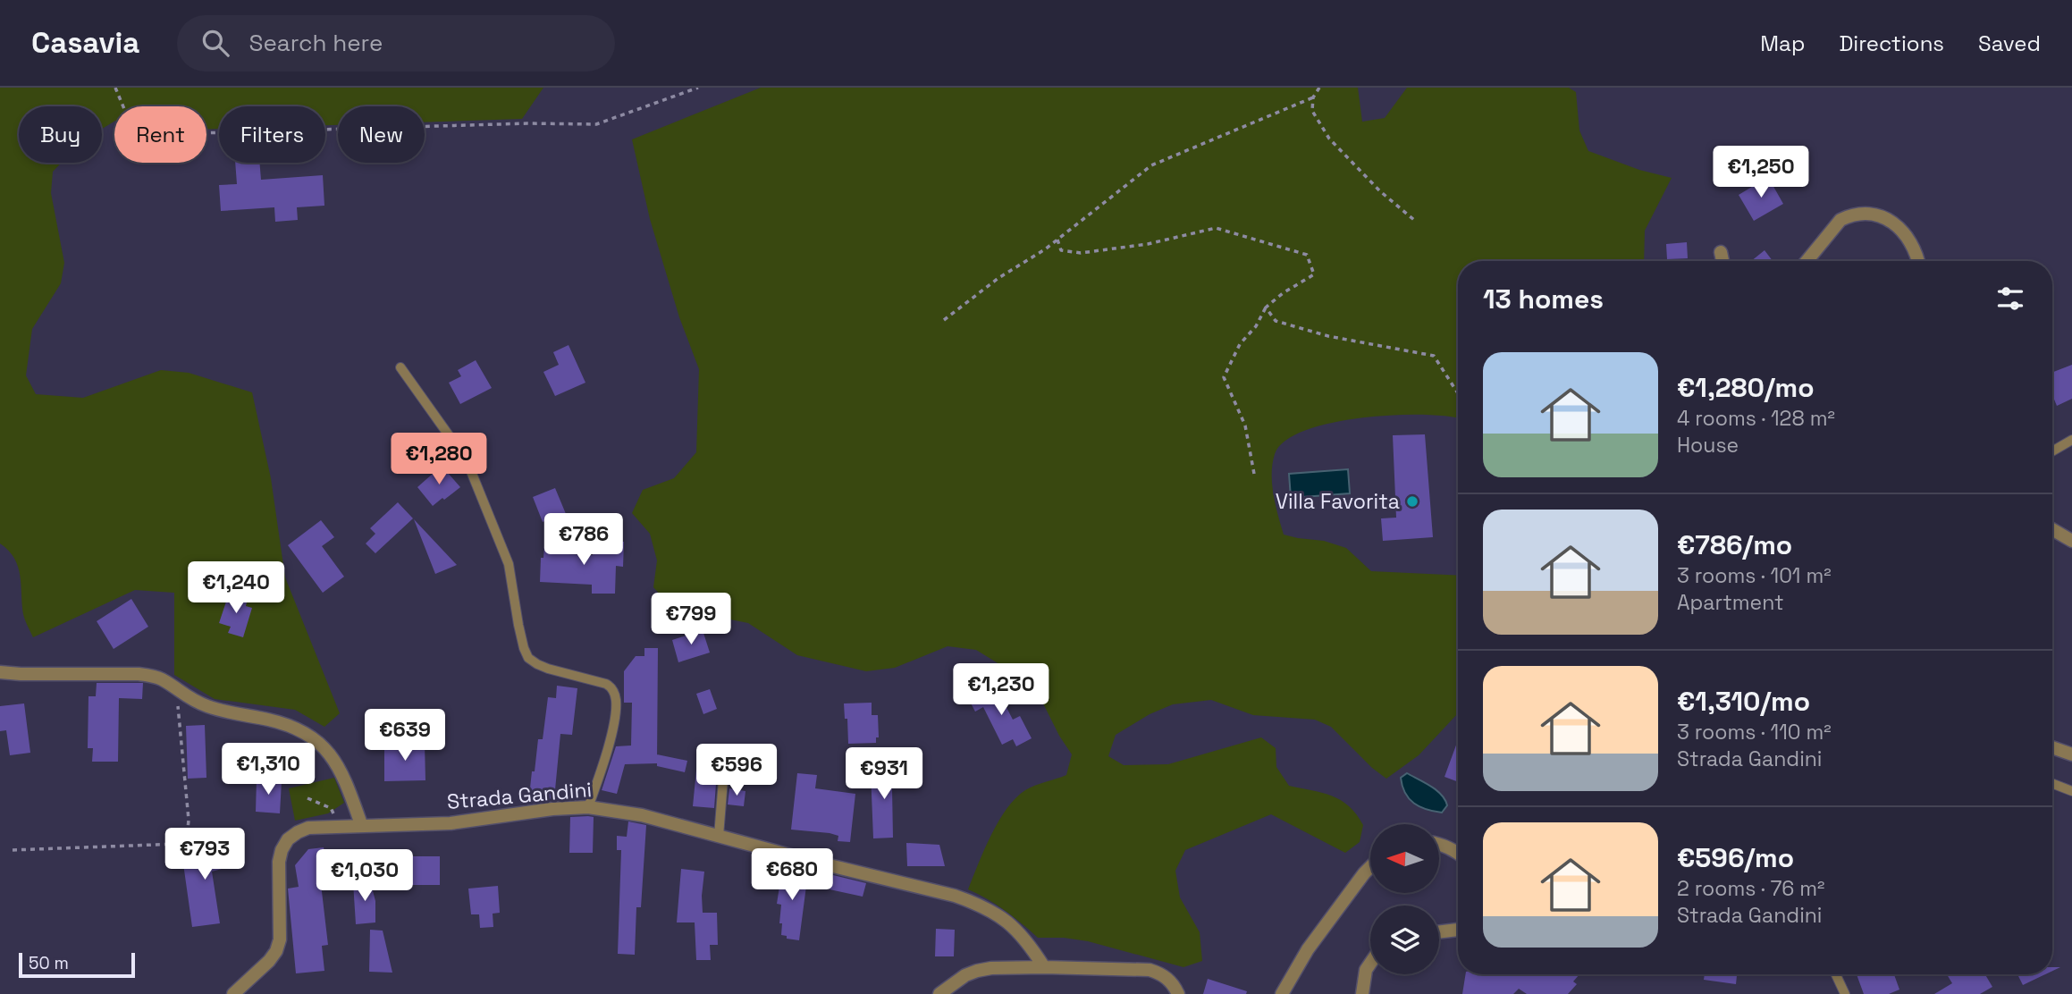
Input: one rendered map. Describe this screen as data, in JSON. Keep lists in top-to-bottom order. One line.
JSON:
{"streets":{"street":["Strada Gandini"]},"places":["Villa Favorita"],"scale_bar":"50 m","north":"left","page":{"header":"Casavia","search":"Search here","nav":["Map","Directions","Saved"],"chip":["Buy","Rent","Filters","New"],"price":["€1,250","€1,280","€786","€1,240","€799","€1,230","€639","€1,310","€596","€931","€793","€680","€1,030"],"heading":"13 homes","list":[{"name":"€1,280/mo","note":"4 rooms · 128 m² · House"},{"name":"€786/mo","note":"3 rooms · 101 m² · Apartment"},{"name":"€1,310/mo","note":"3 rooms · 110 m² · Strada Gandini"},{"name":"€596/mo","note":"2 rooms · 76 m² · Strada Gandini"}],"scale":"50 m"}}
